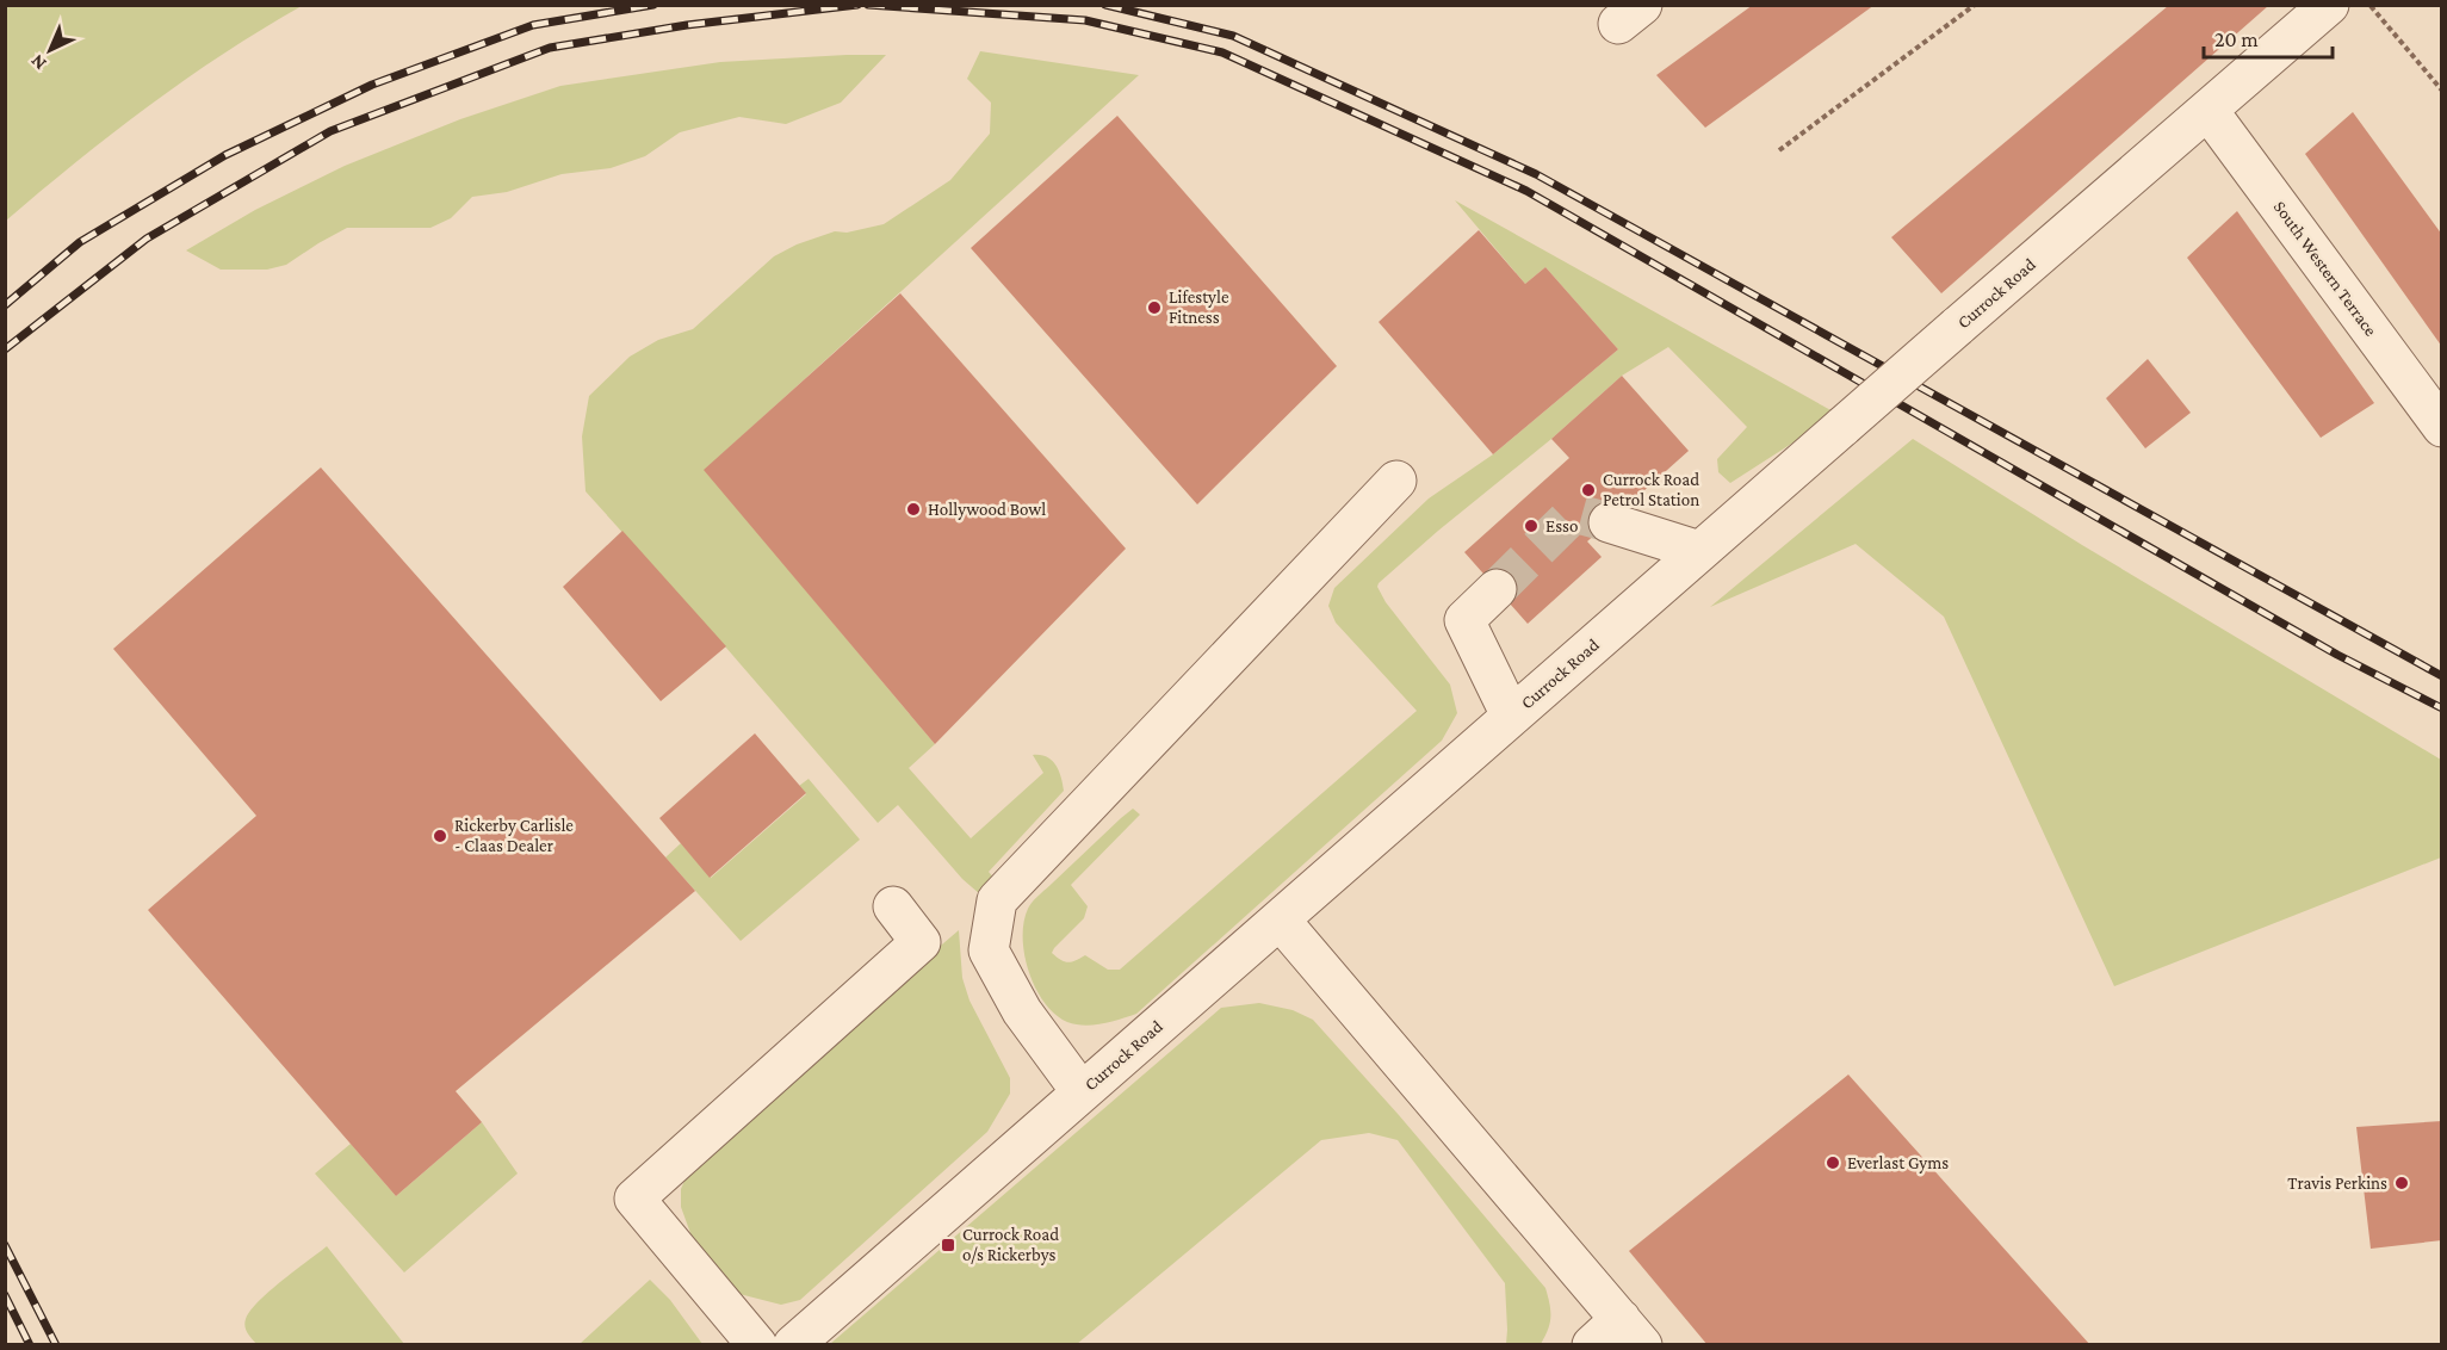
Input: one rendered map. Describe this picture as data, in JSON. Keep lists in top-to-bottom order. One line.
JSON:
{"streets":{"street":["South Western Terrace","Currock Road"]},"crossings":[["South Western Terrace","Currock Road"]],"places":{"other":["Lifestyle Fitness","Currock Road Petrol Station","Hollywood Bowl","Esso","Rickerby Carlisle - Claas Dealer","Everlast Gyms","Travis Perkins"],"transit":["Currock Road o/s Rickerbys"]},"scale_bar":"20 m","north":"bottom left"}
